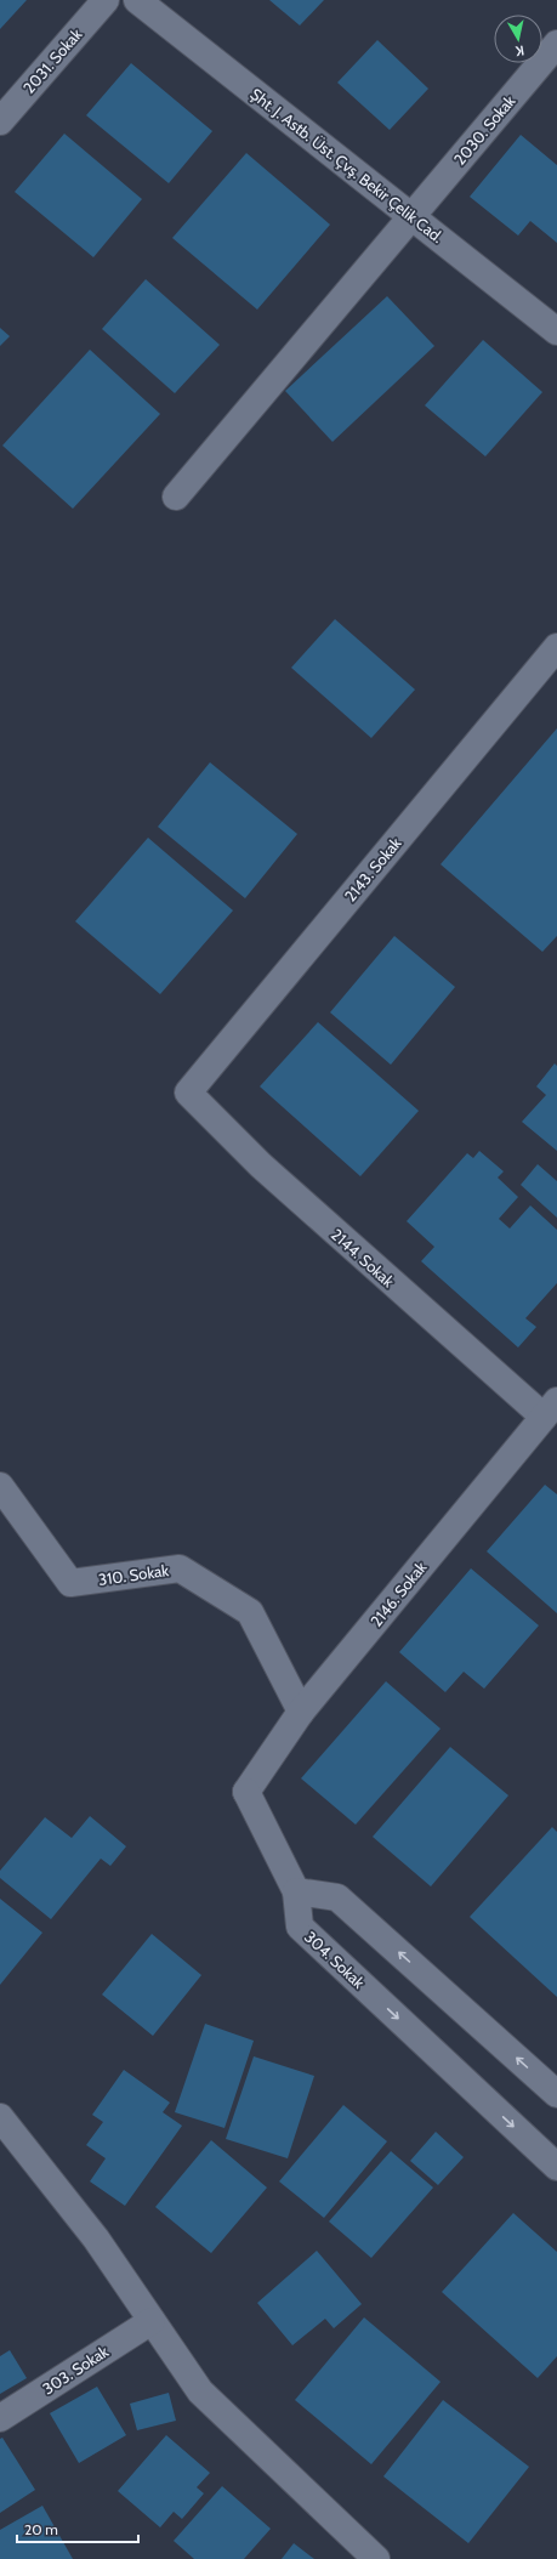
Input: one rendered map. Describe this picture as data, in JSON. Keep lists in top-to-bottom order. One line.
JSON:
{"streets":{"street":["2031. Sokak","2030. Sokak","Şht. J. Astb. Üst. Çvş. Bekir Çelik Cad.","2143. Sokak","2144. Sokak","310. Sokak","2146. Sokak","304. Sokak","303. Sokak"]},"crossings":[["2030. Sokak","Şht. J. Astb. Üst. Çvş. Bekir Çelik Cad."],["2143. Sokak","2144. Sokak"],["2144. Sokak","2146. Sokak"],["310. Sokak","2146. Sokak"],["2146. Sokak","304. Sokak"]],"scale_bar":"20 m","north":"bottom"}
